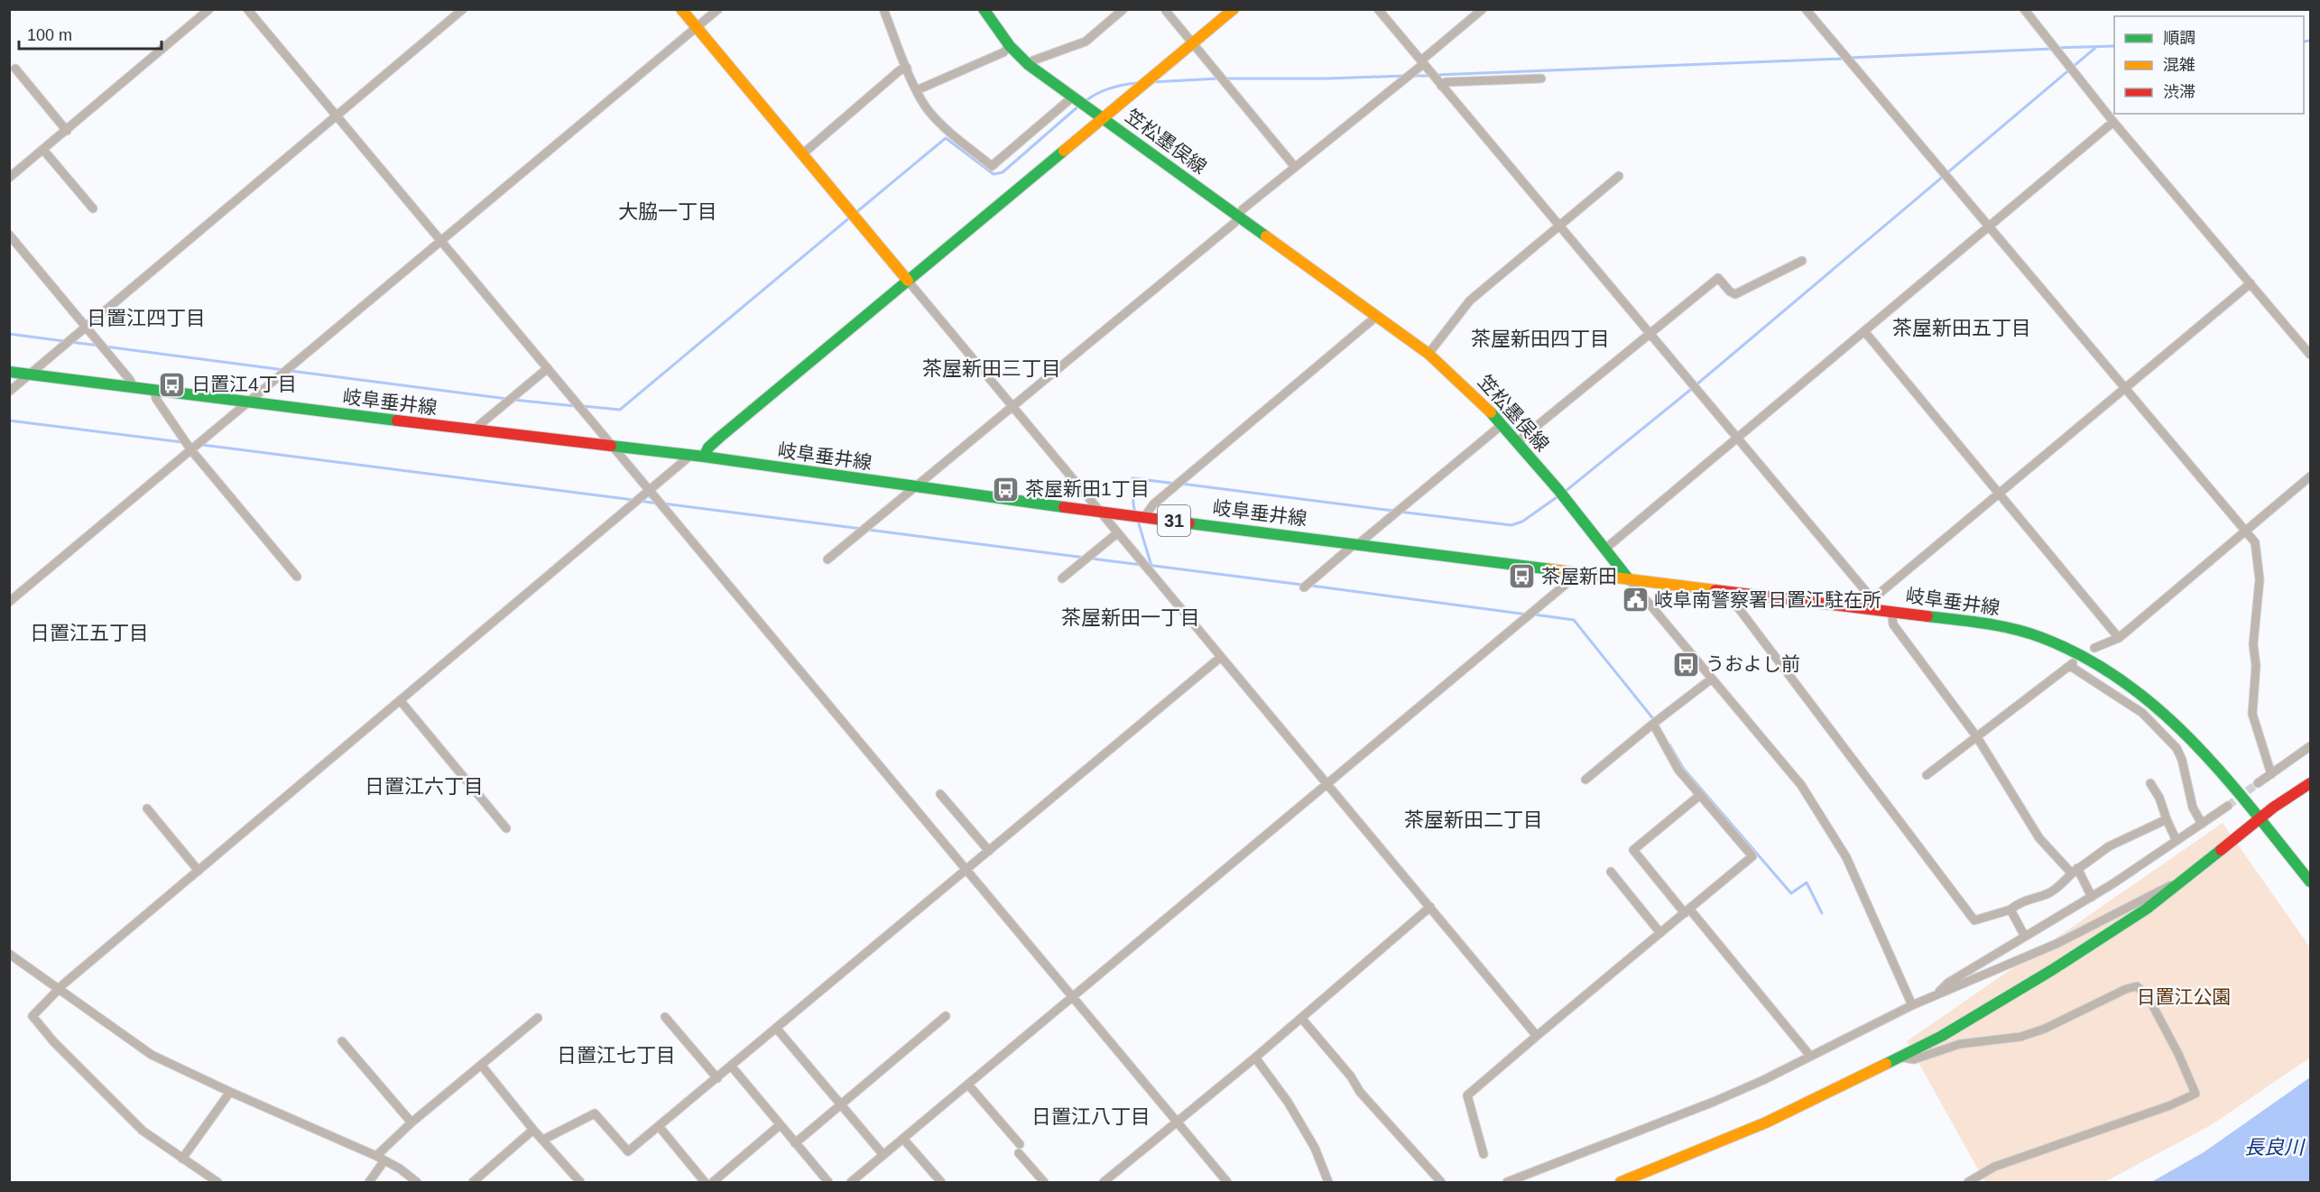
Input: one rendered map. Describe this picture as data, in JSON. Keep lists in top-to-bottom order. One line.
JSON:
{"streets":{"main road":["笠松墨俣線","岐阜垂井線","31"]},"crossings":[["笠松墨俣線","岐阜垂井線"]],"districts":["大脇一丁目","日置江四丁目","茶屋新田五丁目","茶屋新田四丁目","茶屋新田三丁目","茶屋新田一丁目","日置江五丁目","日置江六丁目","茶屋新田二丁目","日置江七丁目","日置江八丁目"],"water":["長良川"],"parks":["日置江公園"],"places":{"bus stop":["日置江4丁目","茶屋新田1丁目","茶屋新田","うおよし前"],"public building":["岐阜南警察署日置江駐在所"]},"legend":["順調","混雑","渋滞"],"scale_bar":"100 m"}
